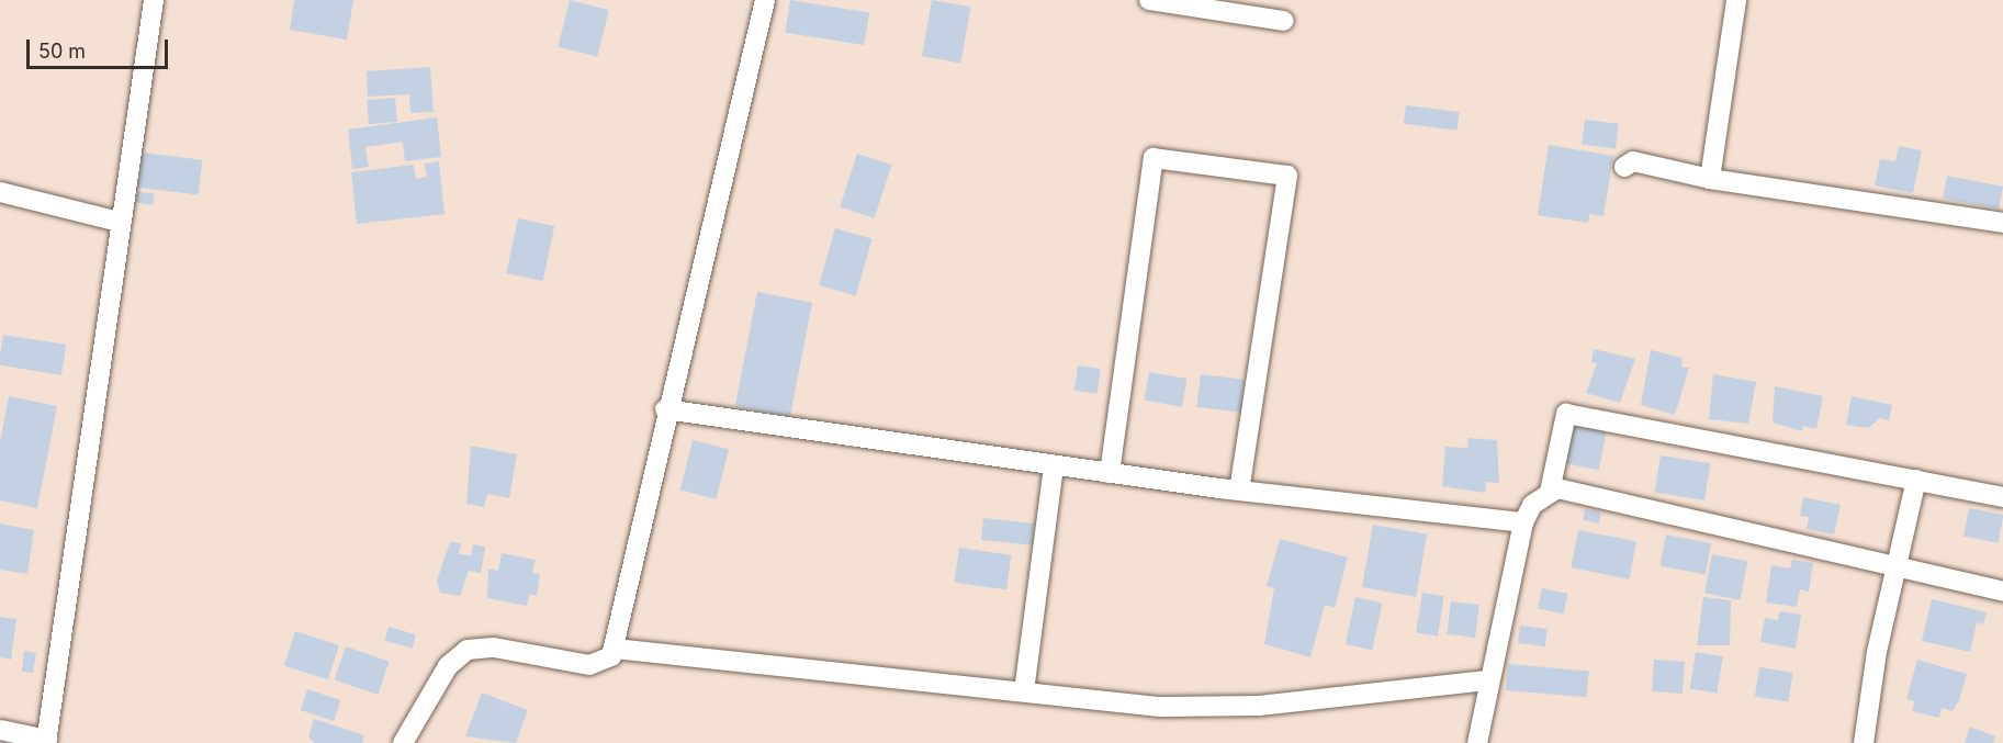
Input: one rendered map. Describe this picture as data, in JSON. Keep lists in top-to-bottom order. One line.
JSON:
{"scale_bar":"50 m"}
